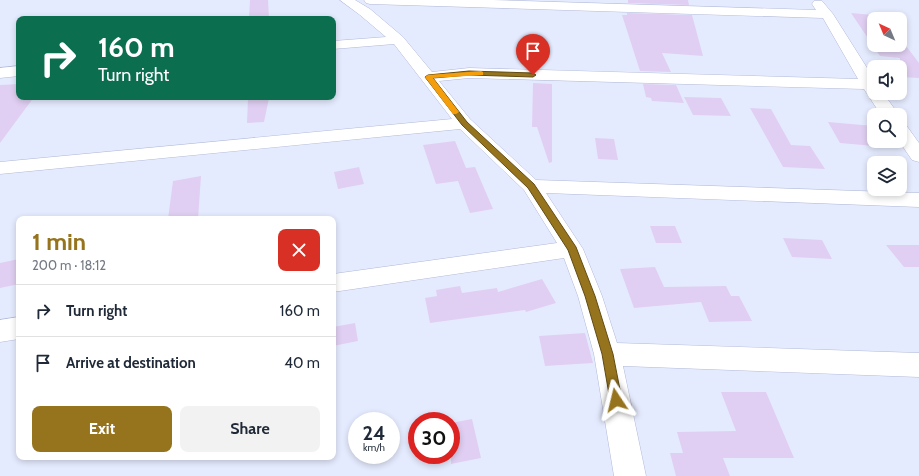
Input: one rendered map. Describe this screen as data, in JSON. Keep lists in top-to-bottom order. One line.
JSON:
{"north":"top left","page":{"turn":["160 m","Turn right"],"heading":["1 min","200 m · 18:12"],"list":[{"name":"Turn right","value":"160 m"},{"name":"Arrive at destination","value":"40 m"}],"buttons":["Exit","Share"],"speed":"24 km/h","limit":"30"}}
